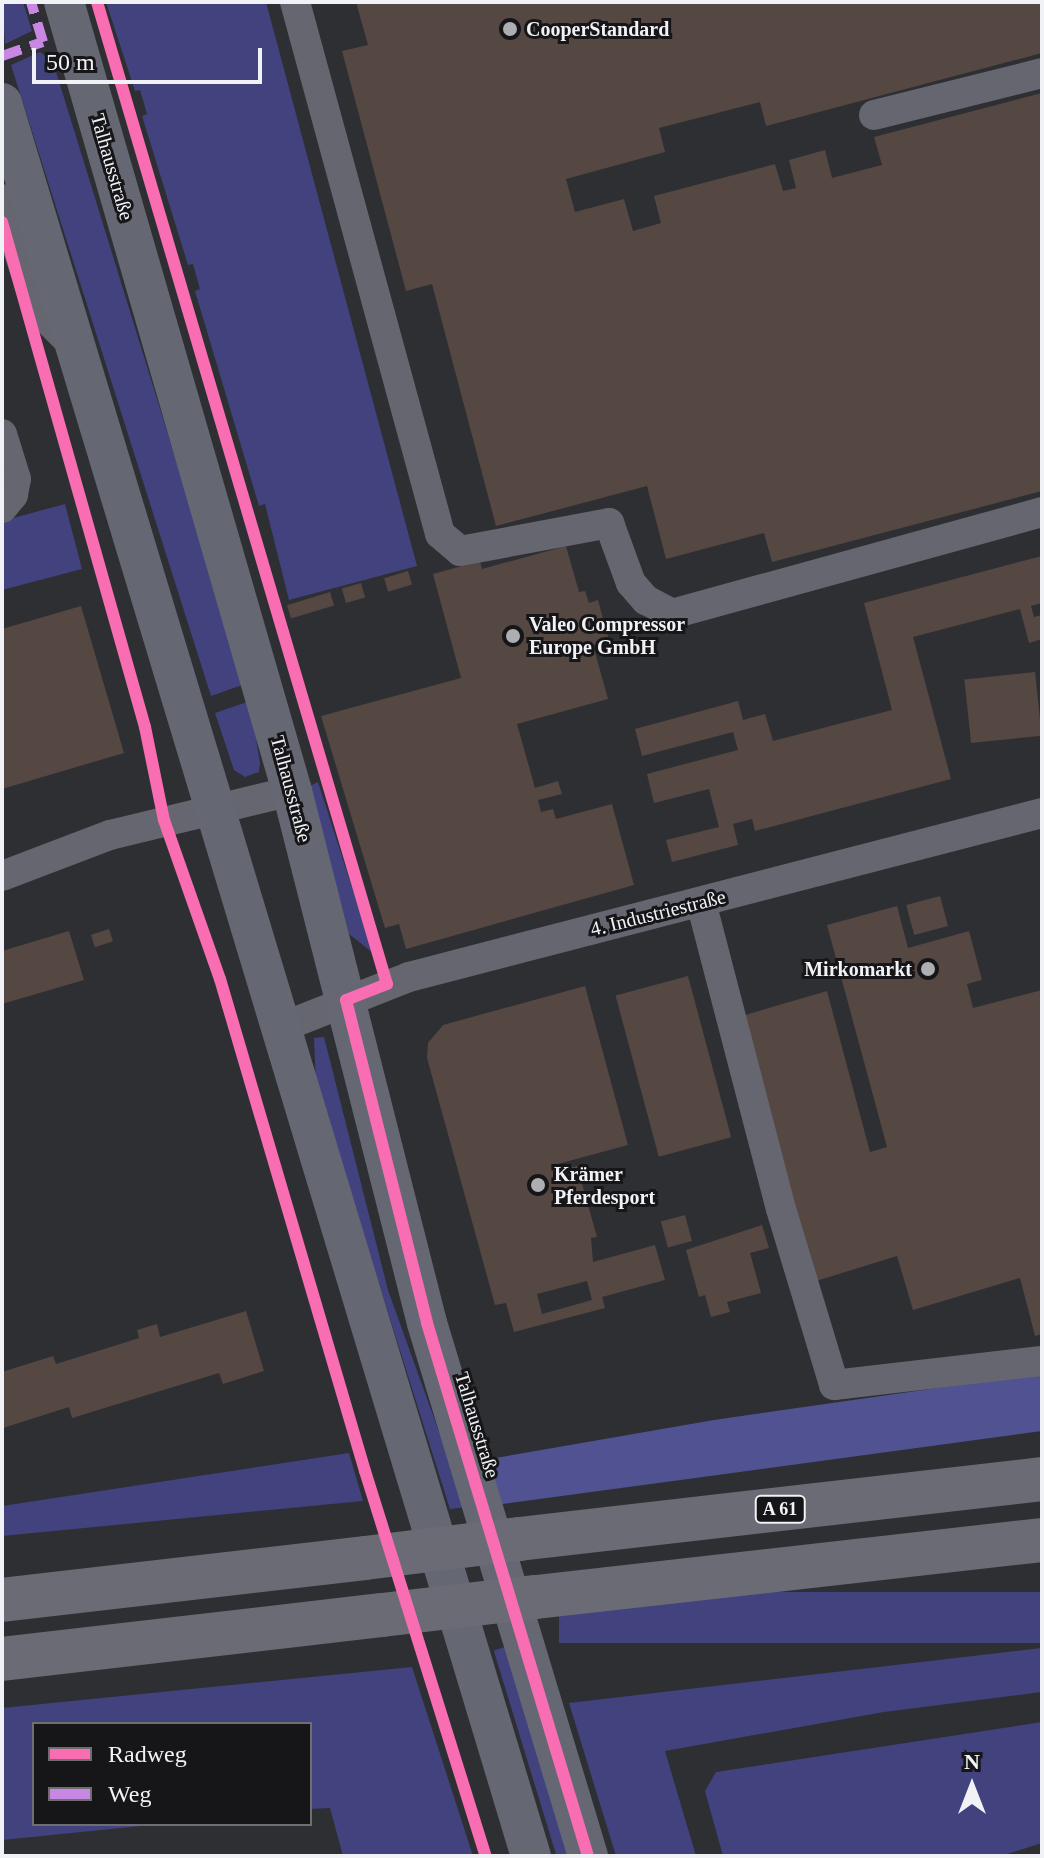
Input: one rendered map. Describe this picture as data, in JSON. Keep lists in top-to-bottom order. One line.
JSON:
{"streets":{"highway":["A 61"],"main road":["Talhausstraße"],"street":["4. Industriestraße"]},"crossings":[["Talhausstraße","4. Industriestraße"]],"places":["CooperStandard","Valeo Compressor Europe GmbH","Mirkomarkt","Krämer Pferdesport"],"legend":["Radweg","Weg"],"scale_bar":"50 m","north":"top"}
